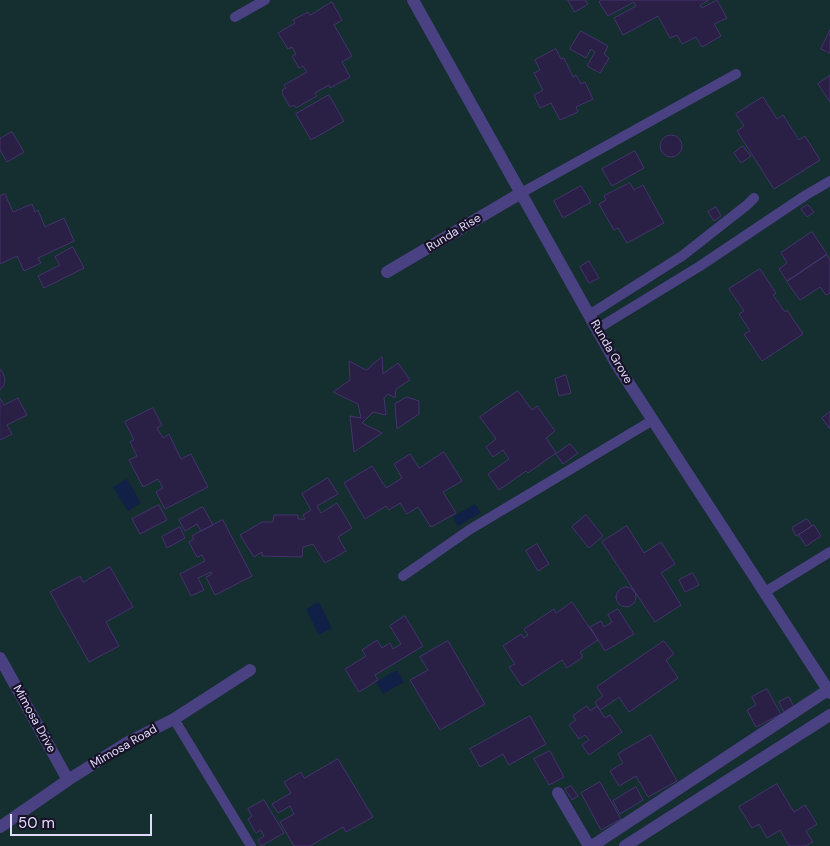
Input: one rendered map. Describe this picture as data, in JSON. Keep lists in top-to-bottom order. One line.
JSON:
{"streets":{"street":["Runda Rise","Runda Grove","Mimosa Drive","Mimosa Road"]},"crossings":[["Runda Rise","Runda Grove"],["Mimosa Drive","Mimosa Road"]],"scale_bar":"50 m"}
